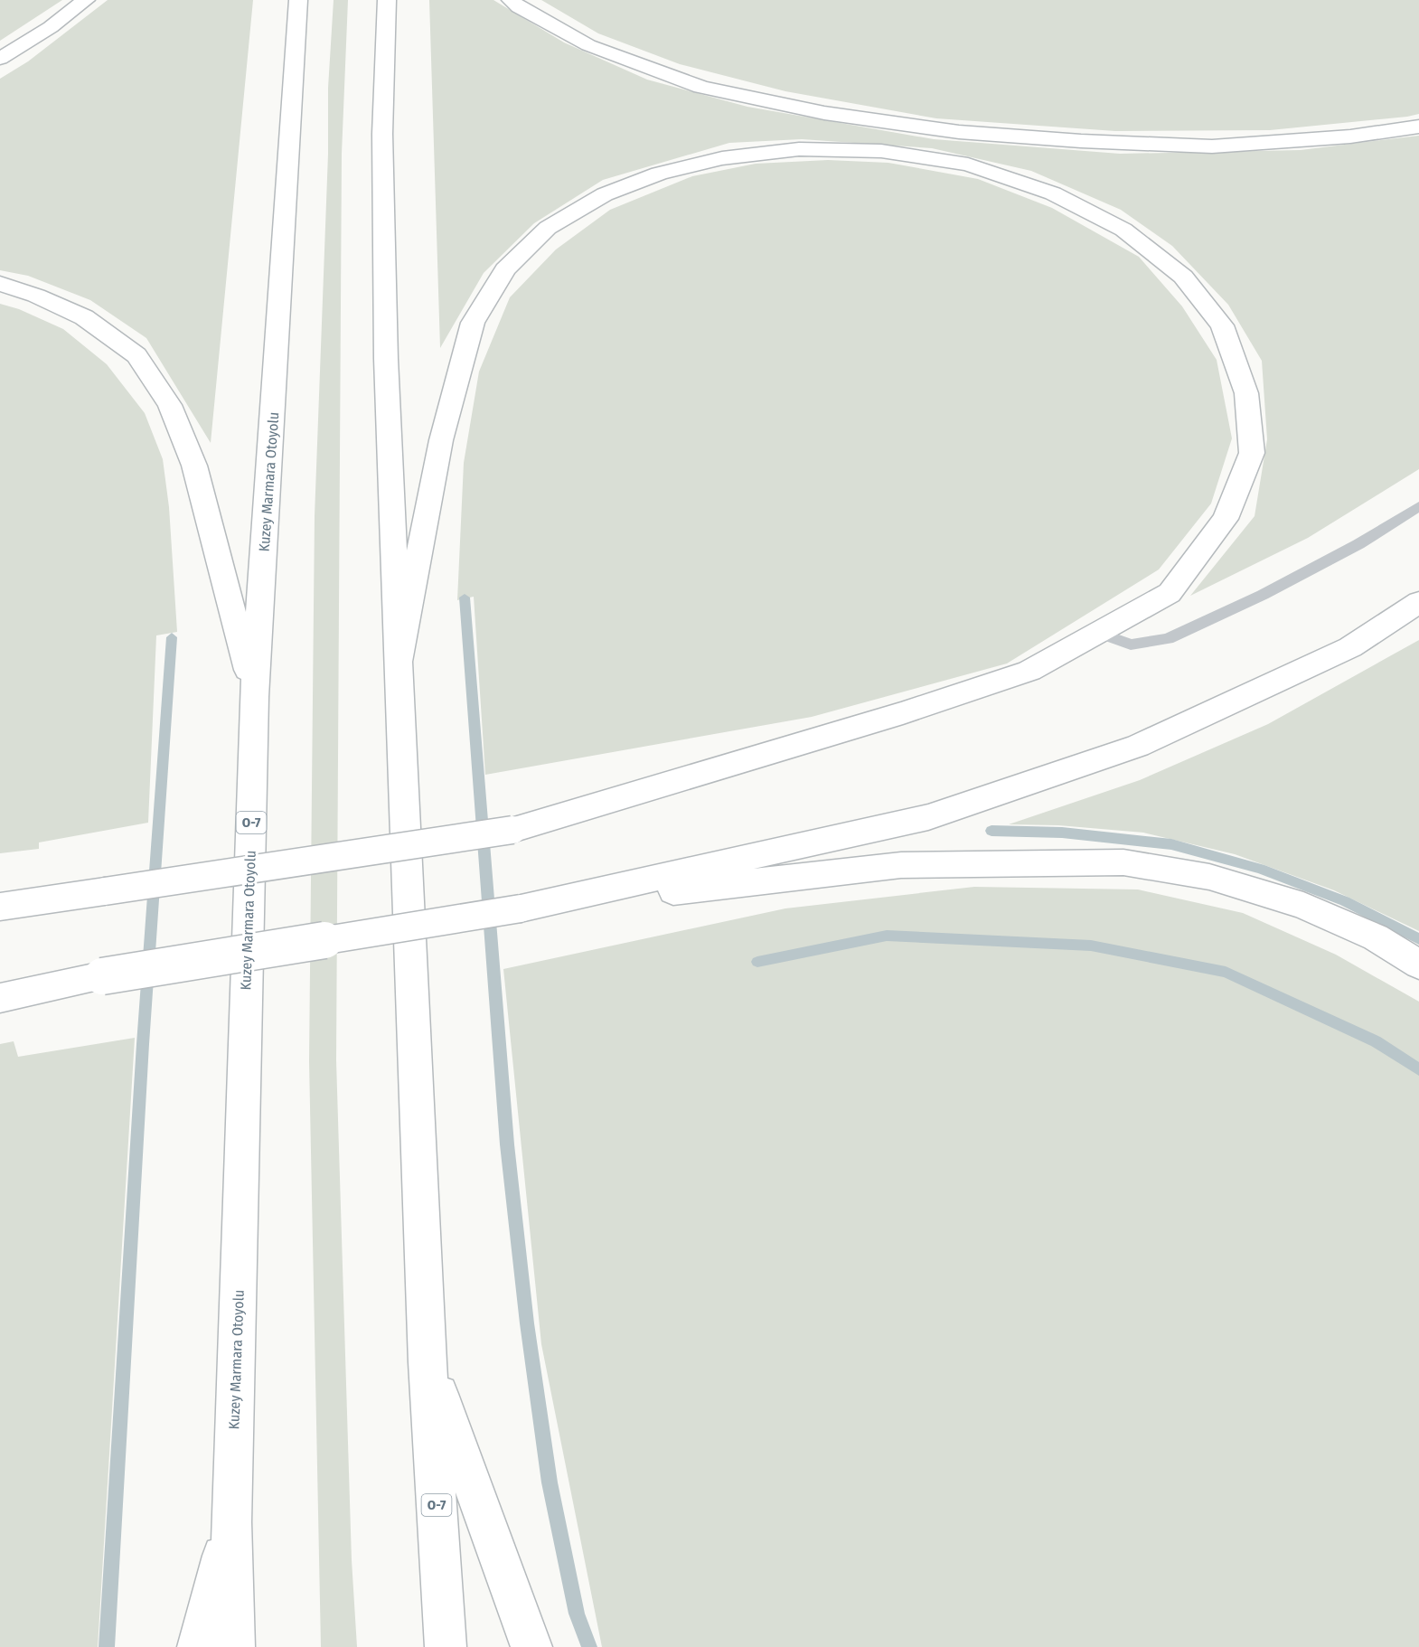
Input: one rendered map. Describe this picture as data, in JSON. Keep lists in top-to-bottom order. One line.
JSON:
{"streets":{"highway":["Kuzey Marmara Otoyolu","O-7"]}}
